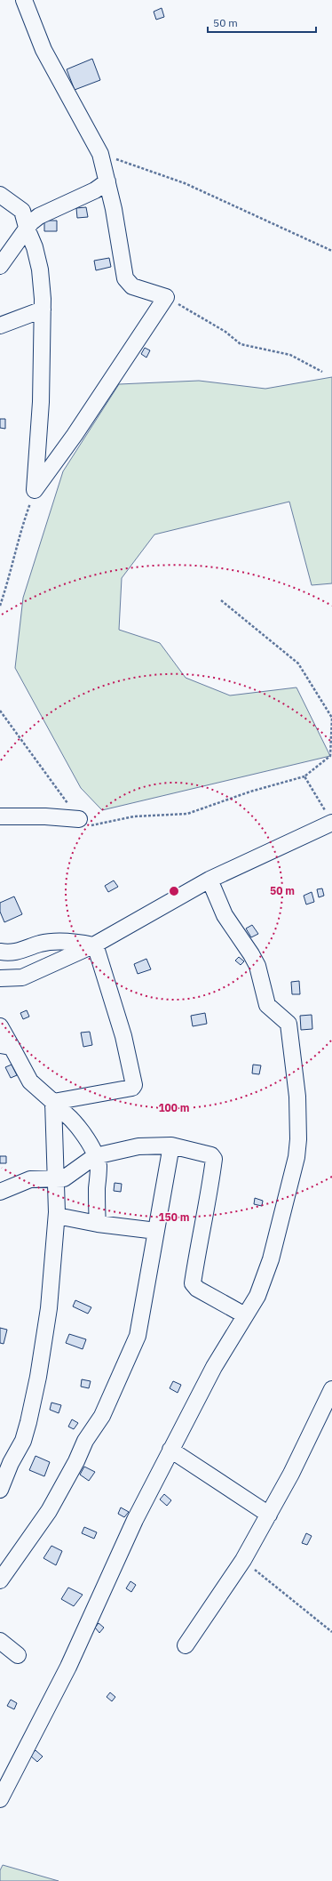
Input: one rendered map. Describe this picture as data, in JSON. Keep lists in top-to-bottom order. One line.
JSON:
{"scale_bar":"50 m","rings":["50 m","100 m","150 m"]}
